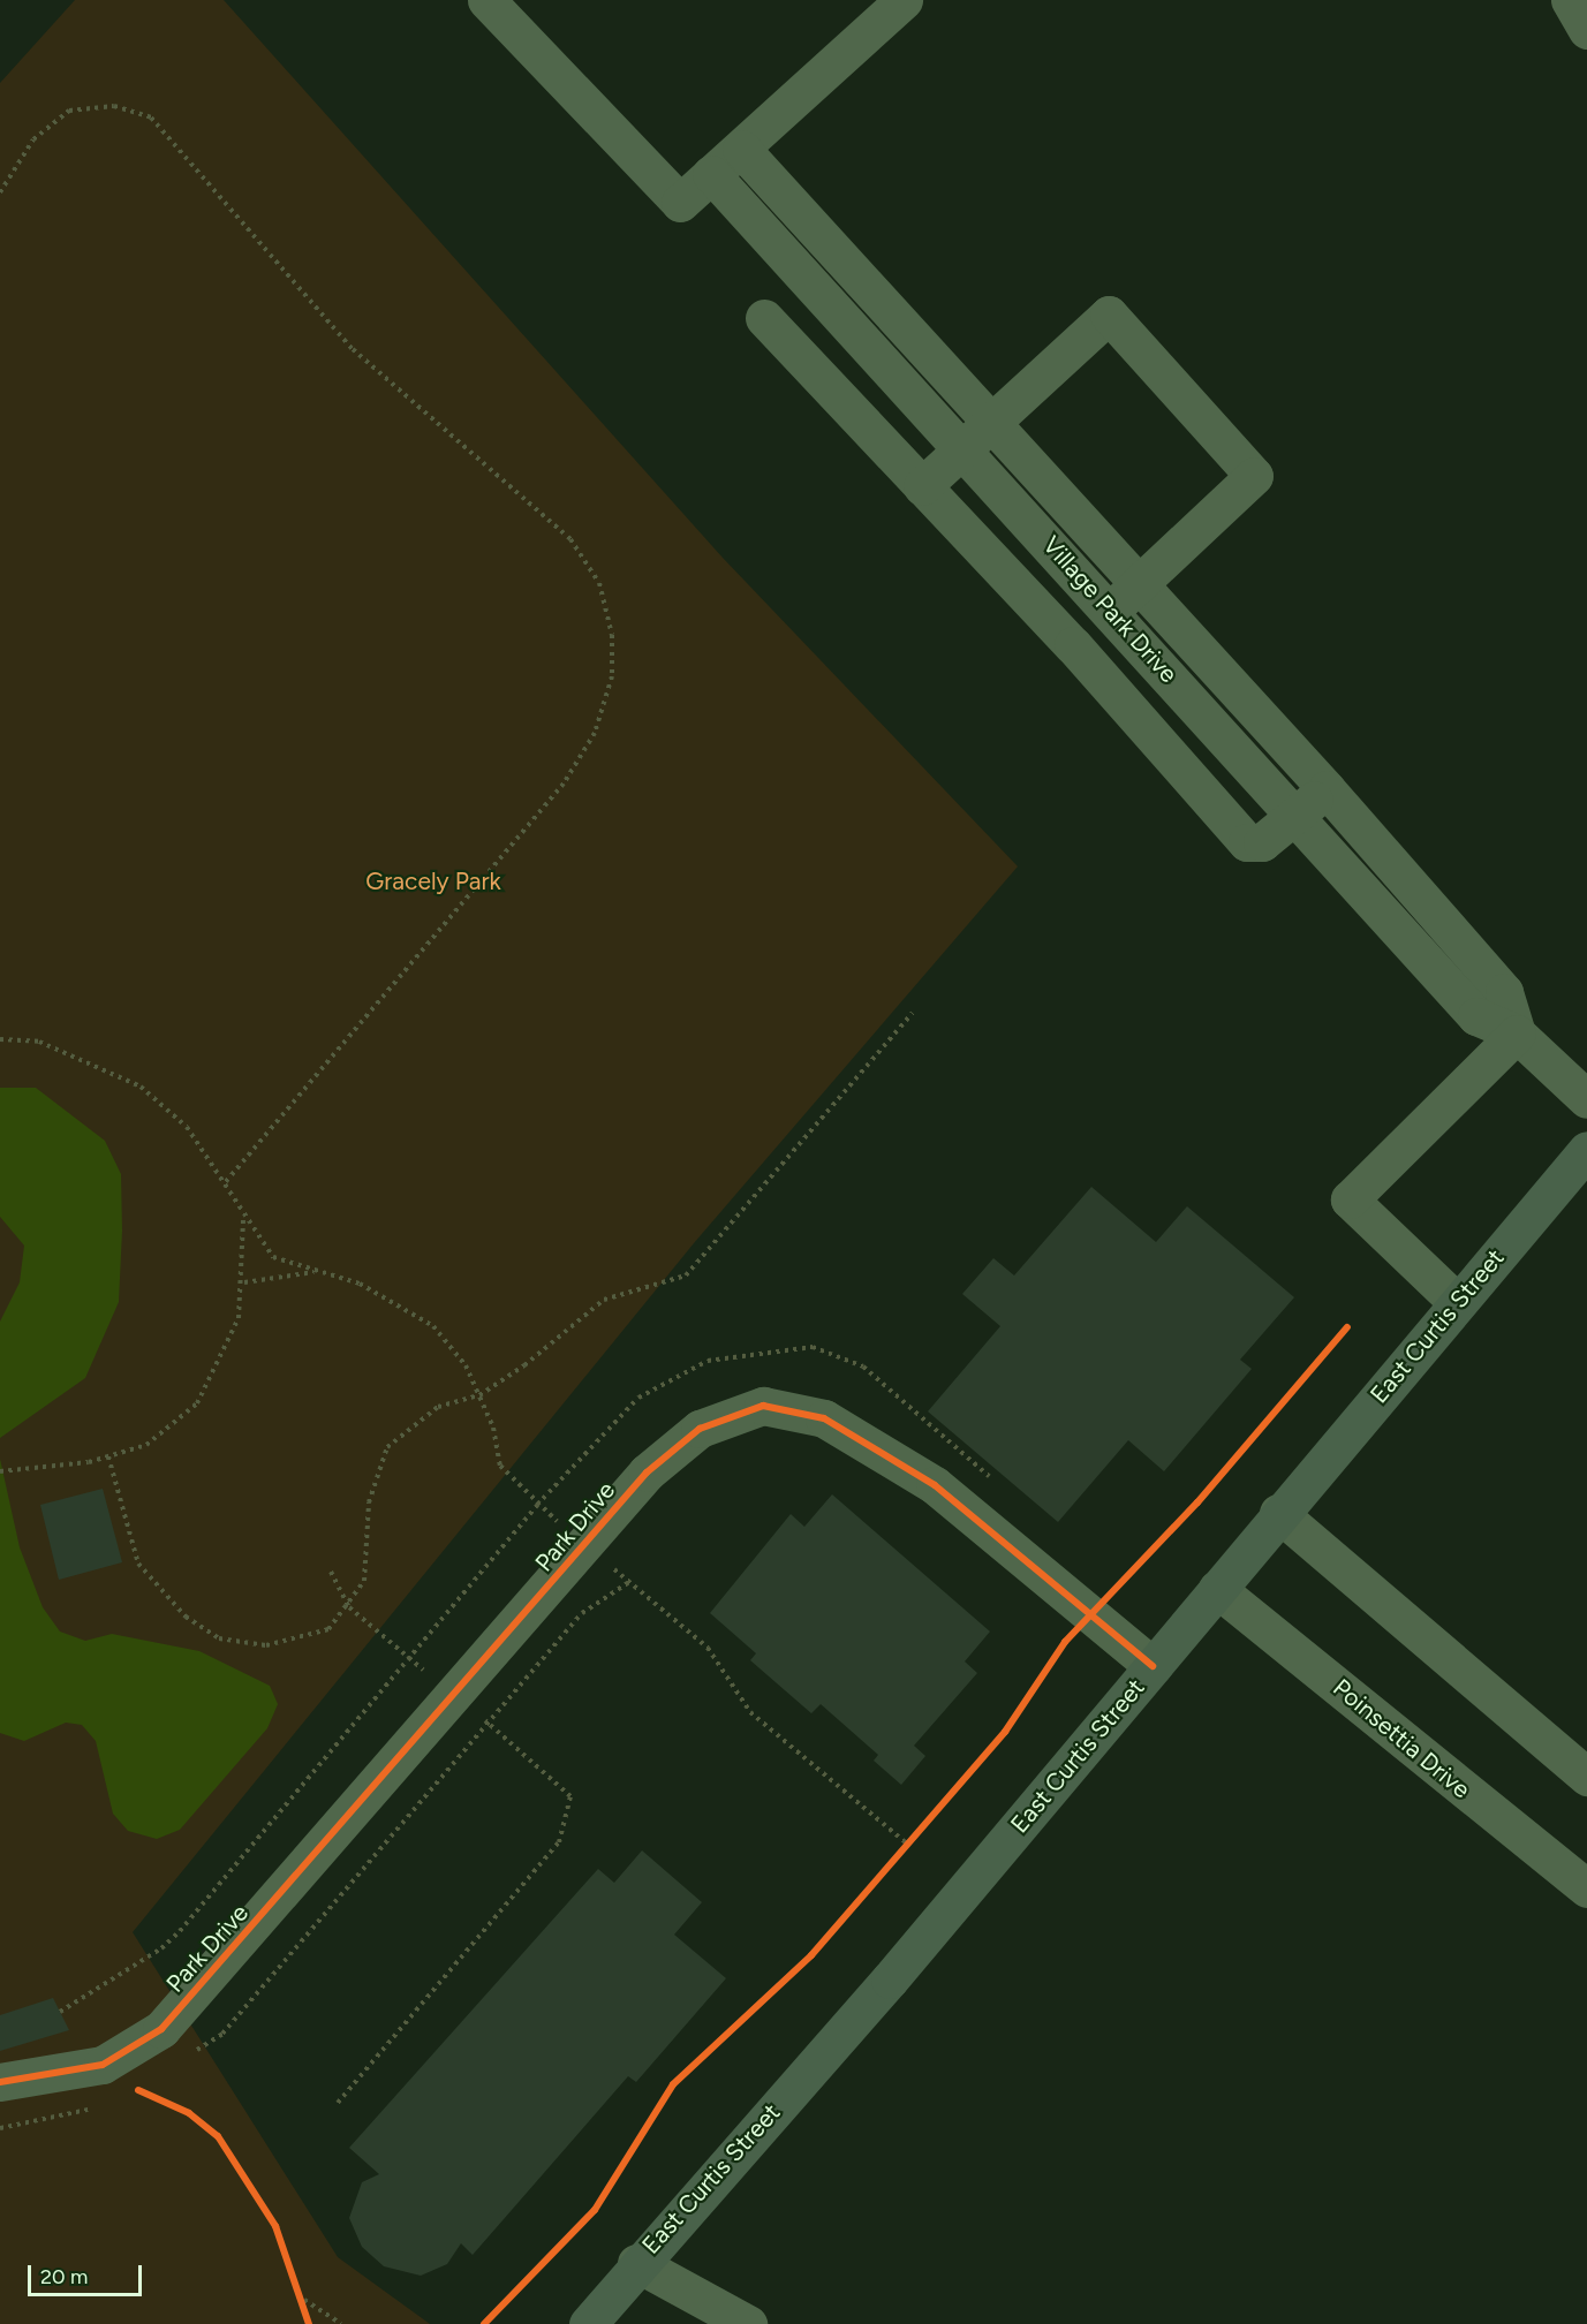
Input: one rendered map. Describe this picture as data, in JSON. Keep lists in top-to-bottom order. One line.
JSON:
{"streets":{"main road":["East Curtis Street"],"street":["Village Park Drive","Park Drive","Poinsettia Drive"]},"crossings":[["East Curtis Street","Park Drive"],["East Curtis Street","Poinsettia Drive"]],"parks":["Gracely Park"],"scale_bar":"20 m"}
